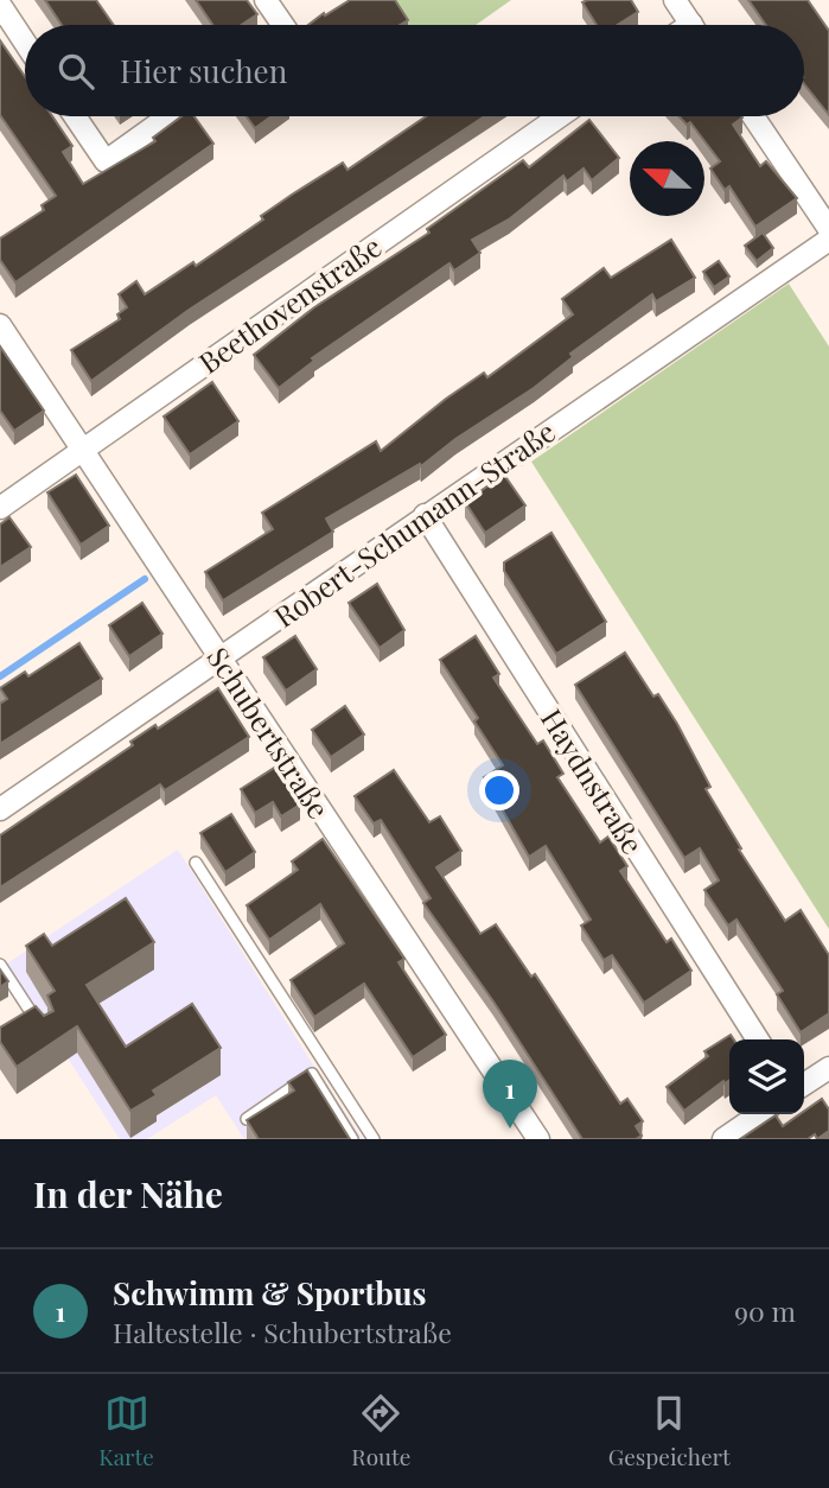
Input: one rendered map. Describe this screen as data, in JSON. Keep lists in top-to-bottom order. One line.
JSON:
{"streets":{"street":["Beethovenstraße","Robert-Schumann-Straße","Schubertstraße","Haydnstraße"]},"crossings":[["Beethovenstraße","Schubertstraße"],["Robert-Schumann-Straße","Schubertstraße"],["Robert-Schumann-Straße","Haydnstraße"]],"north":"left","page":{"search":"Hier suchen","pins":"1","heading":"In der Nähe","list":[{"mark":"1","name":"Schwimm & Sportbus","note":"Haltestelle · Schubertstraße","value":"90 m"}],"nav":["Karte","Route","Gespeichert"]}}
